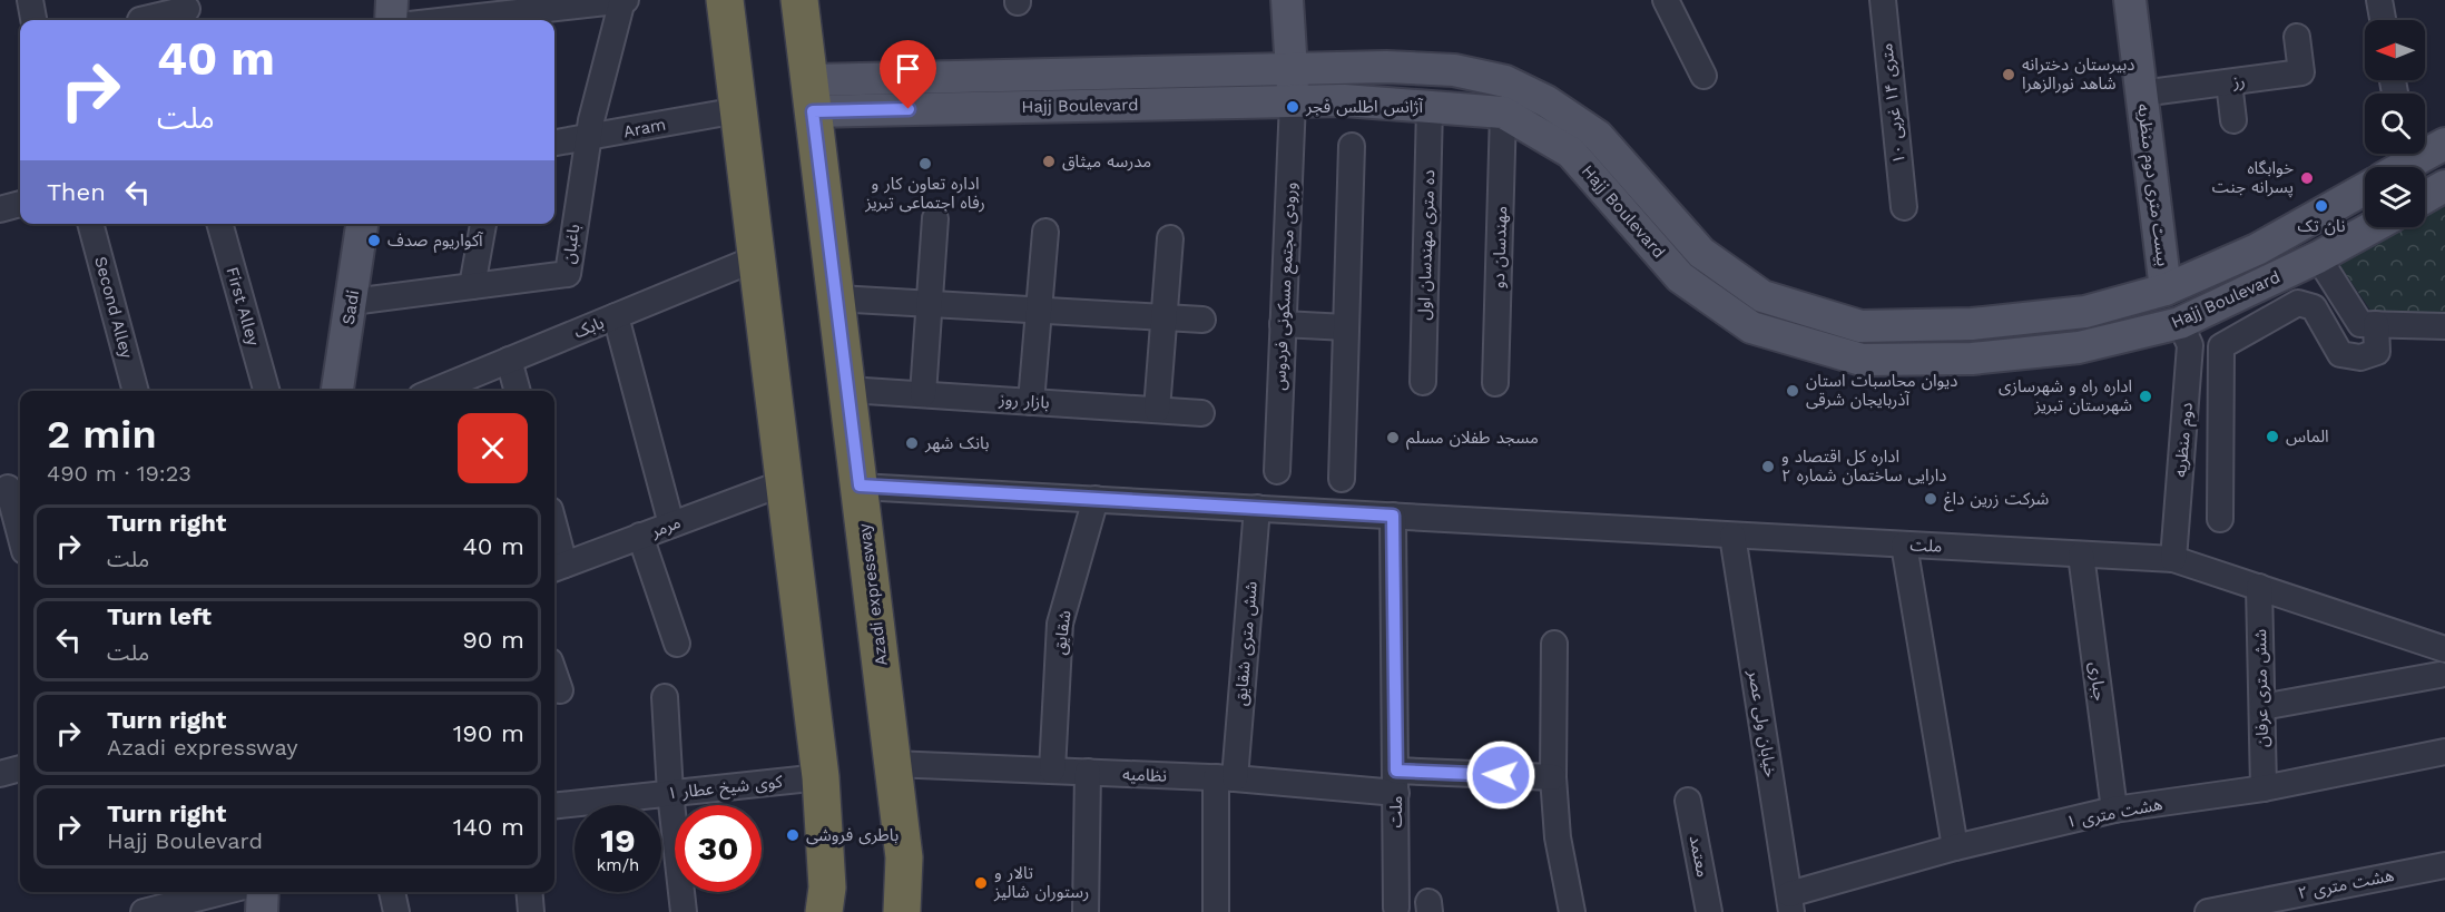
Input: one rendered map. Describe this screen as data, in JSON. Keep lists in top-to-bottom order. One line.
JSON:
{"streets":{"highway":["Azadi expressway"],"main road":["Hajj Boulevard","بیست متری دوم منظریه","Sadi"],"street":["رز","۱۰ متری ۱۴ غربی","Aram","باغبان","ده متری مهندسان اول","مهندسان دو","ورودی مجتمع مسکونی فردوس","First Alley","Second Alley","بابک","بازار روز","دوم منظریه","مرمر","ملت","شقایق","شش متری شقایق","جباری","شش متری عرفان","خیابان ولی عصر","نظامیه","کوی شیخ عطار ۱","هشت متری ۱","معتمد","هشت متری ۲"]},"crossings":[["رز","بیست متری دوم منظریه"],["Hajj Boulevard","بیست متری دوم منظریه"],["Hajj Boulevard","ده متری مهندسان اول"],["Hajj Boulevard","مهندسان دو"],["Hajj Boulevard","ورودی مجتمع مسکونی فردوس"],["Hajj Boulevard","دوم منظریه"],["Hajj Boulevard","Azadi expressway"],["Aram","باغبان"],["باغبان","Sadi"],["بازار روز","Azadi expressway"],["دوم منظریه","ملت"],["ملت","Azadi expressway"],["ملت","شقایق"],["ملت","شش متری شقایق"],["ملت","جباری"],["ملت","شش متری عرفان"],["ملت","خیابان ولی عصر"],["ملت","نظامیه"],["Azadi expressway","نظامیه"],["شقایق","نظامیه"],["شش متری شقایق","نظامیه"],["جباری","هشت متری ۱"],["شش متری عرفان","هشت متری ۱"],["خیابان ولی عصر","هشت متری ۱"]],"places":["دبیرستان دخترانه شاهد نورالزهرا","آژانس اطلس فجر","مدرسه میثاق","اداره تعاون کار و رفاه اجتماعی تبریز","خوابگاه پسرانه جنت","نان تک","آکواریوم صدف","دیوان محاسبات استان آذربایجان شرقی","اداره راه و شهرسازی شهرستان تبریز","الماس","مسجد طفلان مسلم","بانک شهر","اداره کل اقتصاد و دارایی ساختمان شماره ۲","شرکت زرین داغ","باطری فروشی","تالار و رستوران شالیز"],"north":"left","page":{"turn":["40 m","ملت"],"then":"Then","heading":["2 min","490 m · 19:23"],"list":[{"name":"Turn right","note":"ملت","value":"40 m"},{"name":"Turn left","note":"ملت","value":"90 m"},{"name":"Turn right","note":"Azadi expressway","value":"190 m"},{"name":"Turn right","note":"Hajj Boulevard","value":"140 m"}],"speed":"19 km/h","limit":"30"}}
